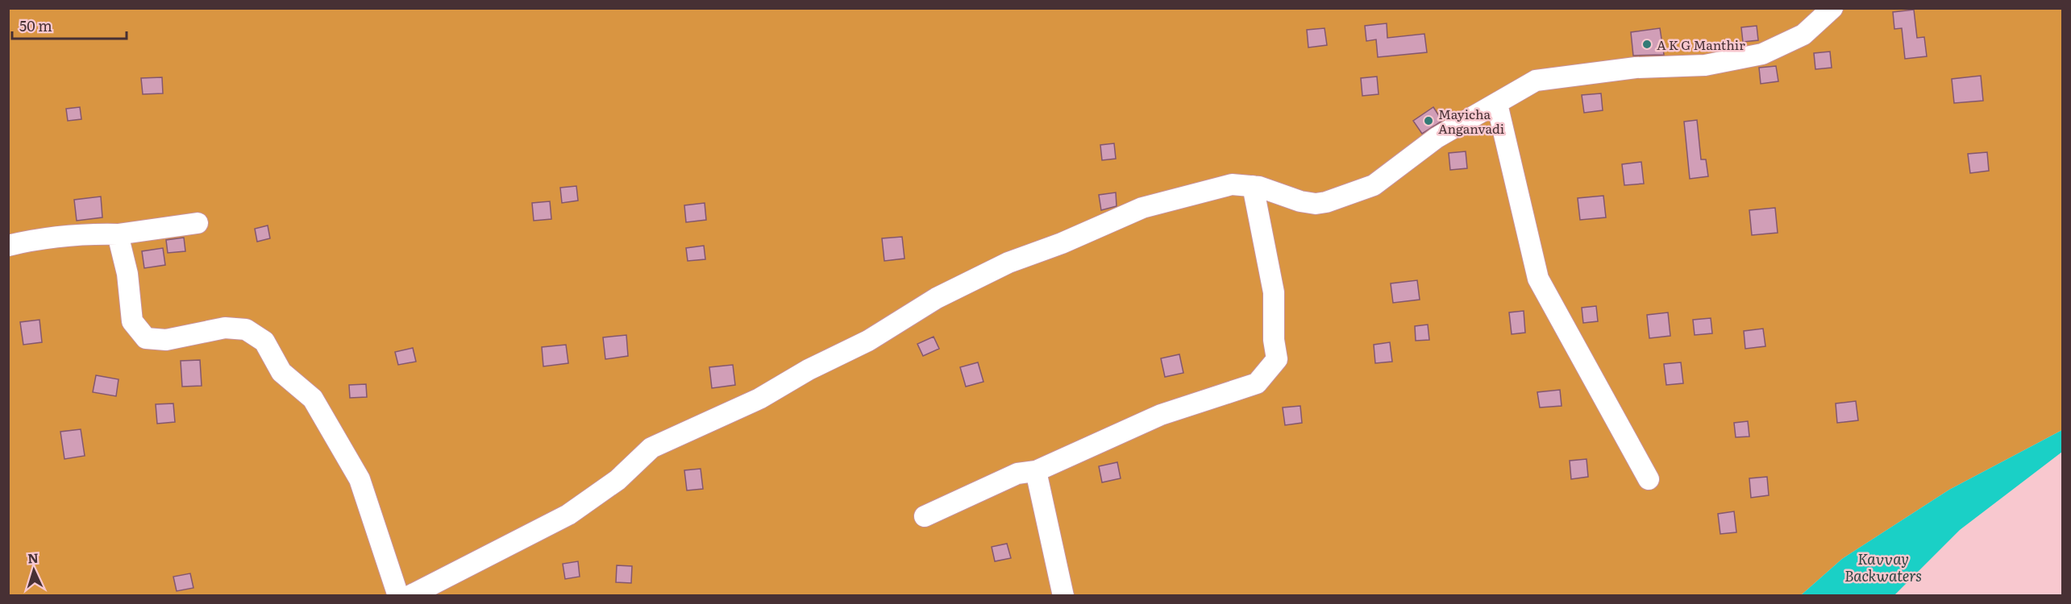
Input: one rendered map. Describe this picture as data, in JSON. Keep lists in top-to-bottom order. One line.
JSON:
{"water":["Kavvay Backwaters"],"places":["A K G Manthir","Mayicha Anganvadi"],"scale_bar":"50 m","north":"top"}
